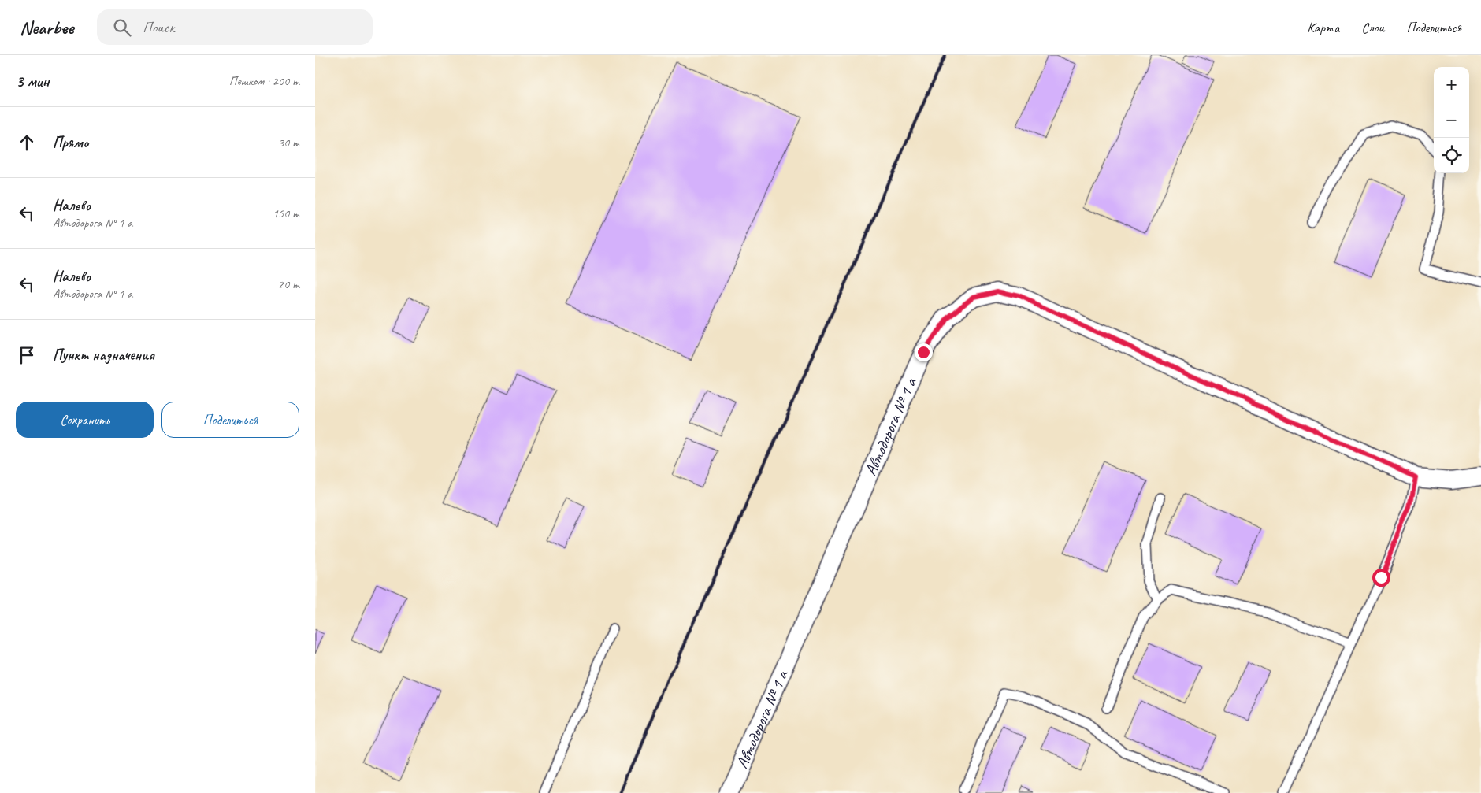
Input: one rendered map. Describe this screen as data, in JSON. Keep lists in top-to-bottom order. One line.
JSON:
{"streets":{"street":["Автодорога № 1 а"]},"page":{"header":"Nearbee","search":"Поиск","nav":["Карта","Слои","Поделиться"],"heading":["3 мин","Пешком · 200 m"],"map_buttons":["+","−"],"list":[["Прямо","30 m"],["Налево","Автодорога № 1 а","150 m"],["Налево","Автодорога № 1 а","20 m"],"Пункт назначения"],"buttons":["Сохранить","Поделиться"]}}
